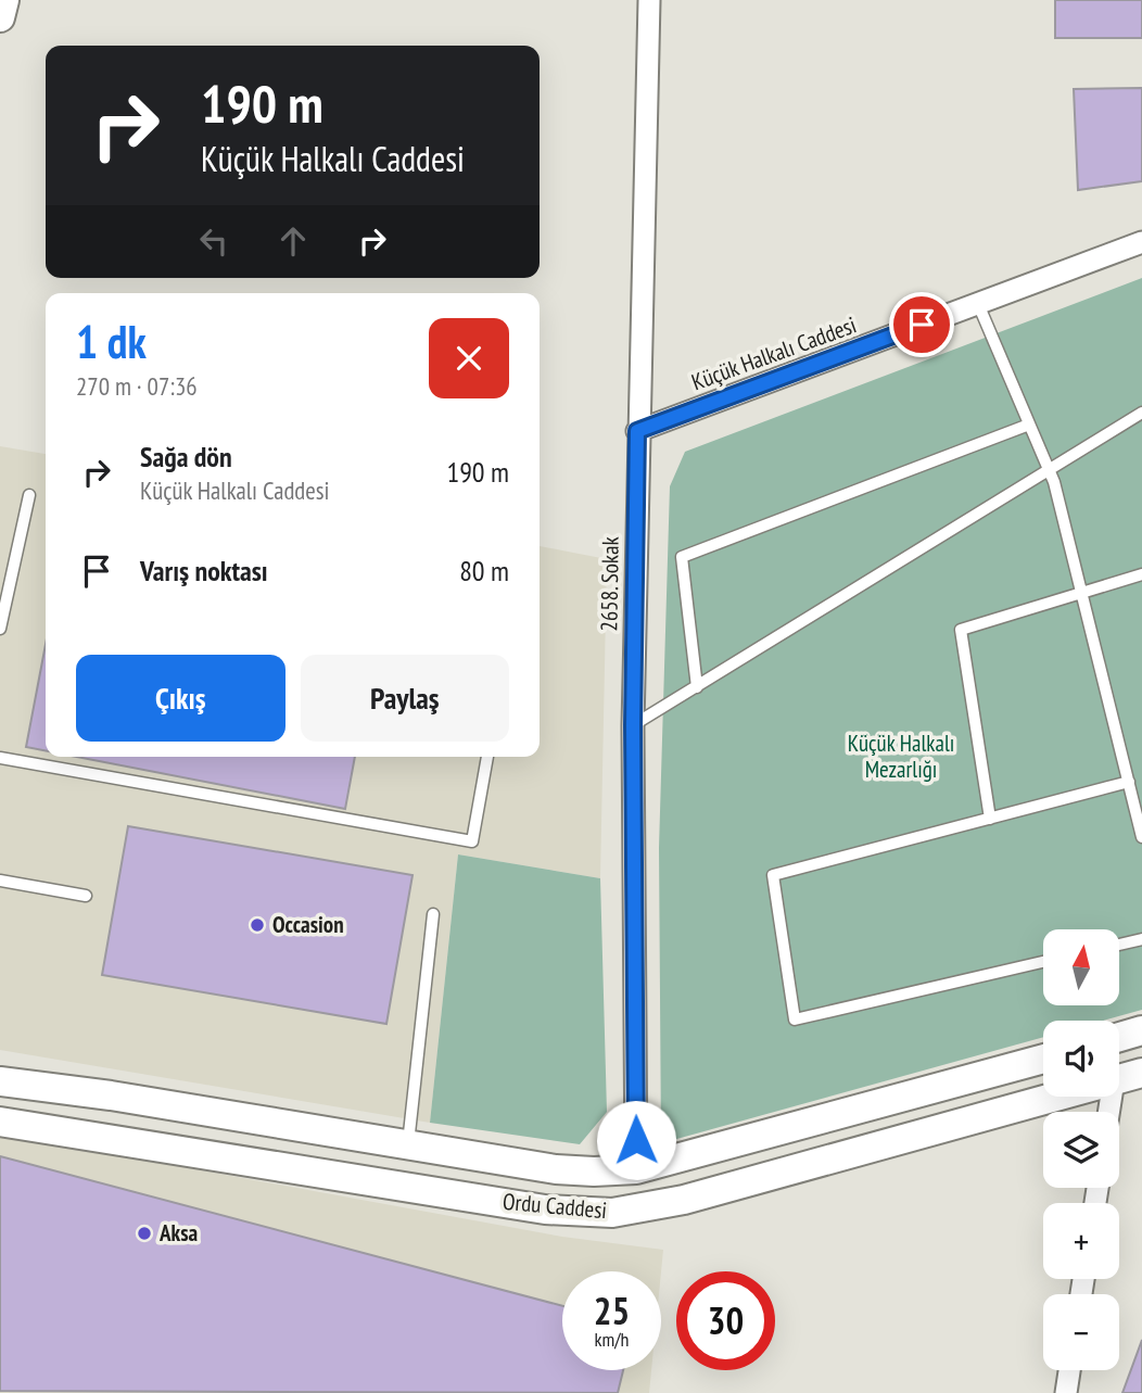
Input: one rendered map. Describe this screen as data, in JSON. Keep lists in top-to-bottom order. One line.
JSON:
{"streets":{"main road":["Ordu Caddesi"],"street":["Küçük Halkalı Caddesi","2658. Sokak"]},"crossings":[["Küçük Halkalı Caddesi","2658. Sokak"],["2658. Sokak","Ordu Caddesi"]],"parks":["Küçük Halkalı Mezarlığı"],"places":["Occasion","Aksa"],"north":"top","page":{"turn":["190 m","Küçük Halkalı Caddesi"],"heading":["1 dk","270 m · 07:36"],"list":[{"name":"Sağa dön","note":"Küçük Halkalı Caddesi","value":"190 m"},{"name":"Varış noktası","value":"80 m"}],"buttons":["Çıkış","Paylaş"],"map_buttons":["+","−"],"speed":"25 km/h","limit":"30"}}
